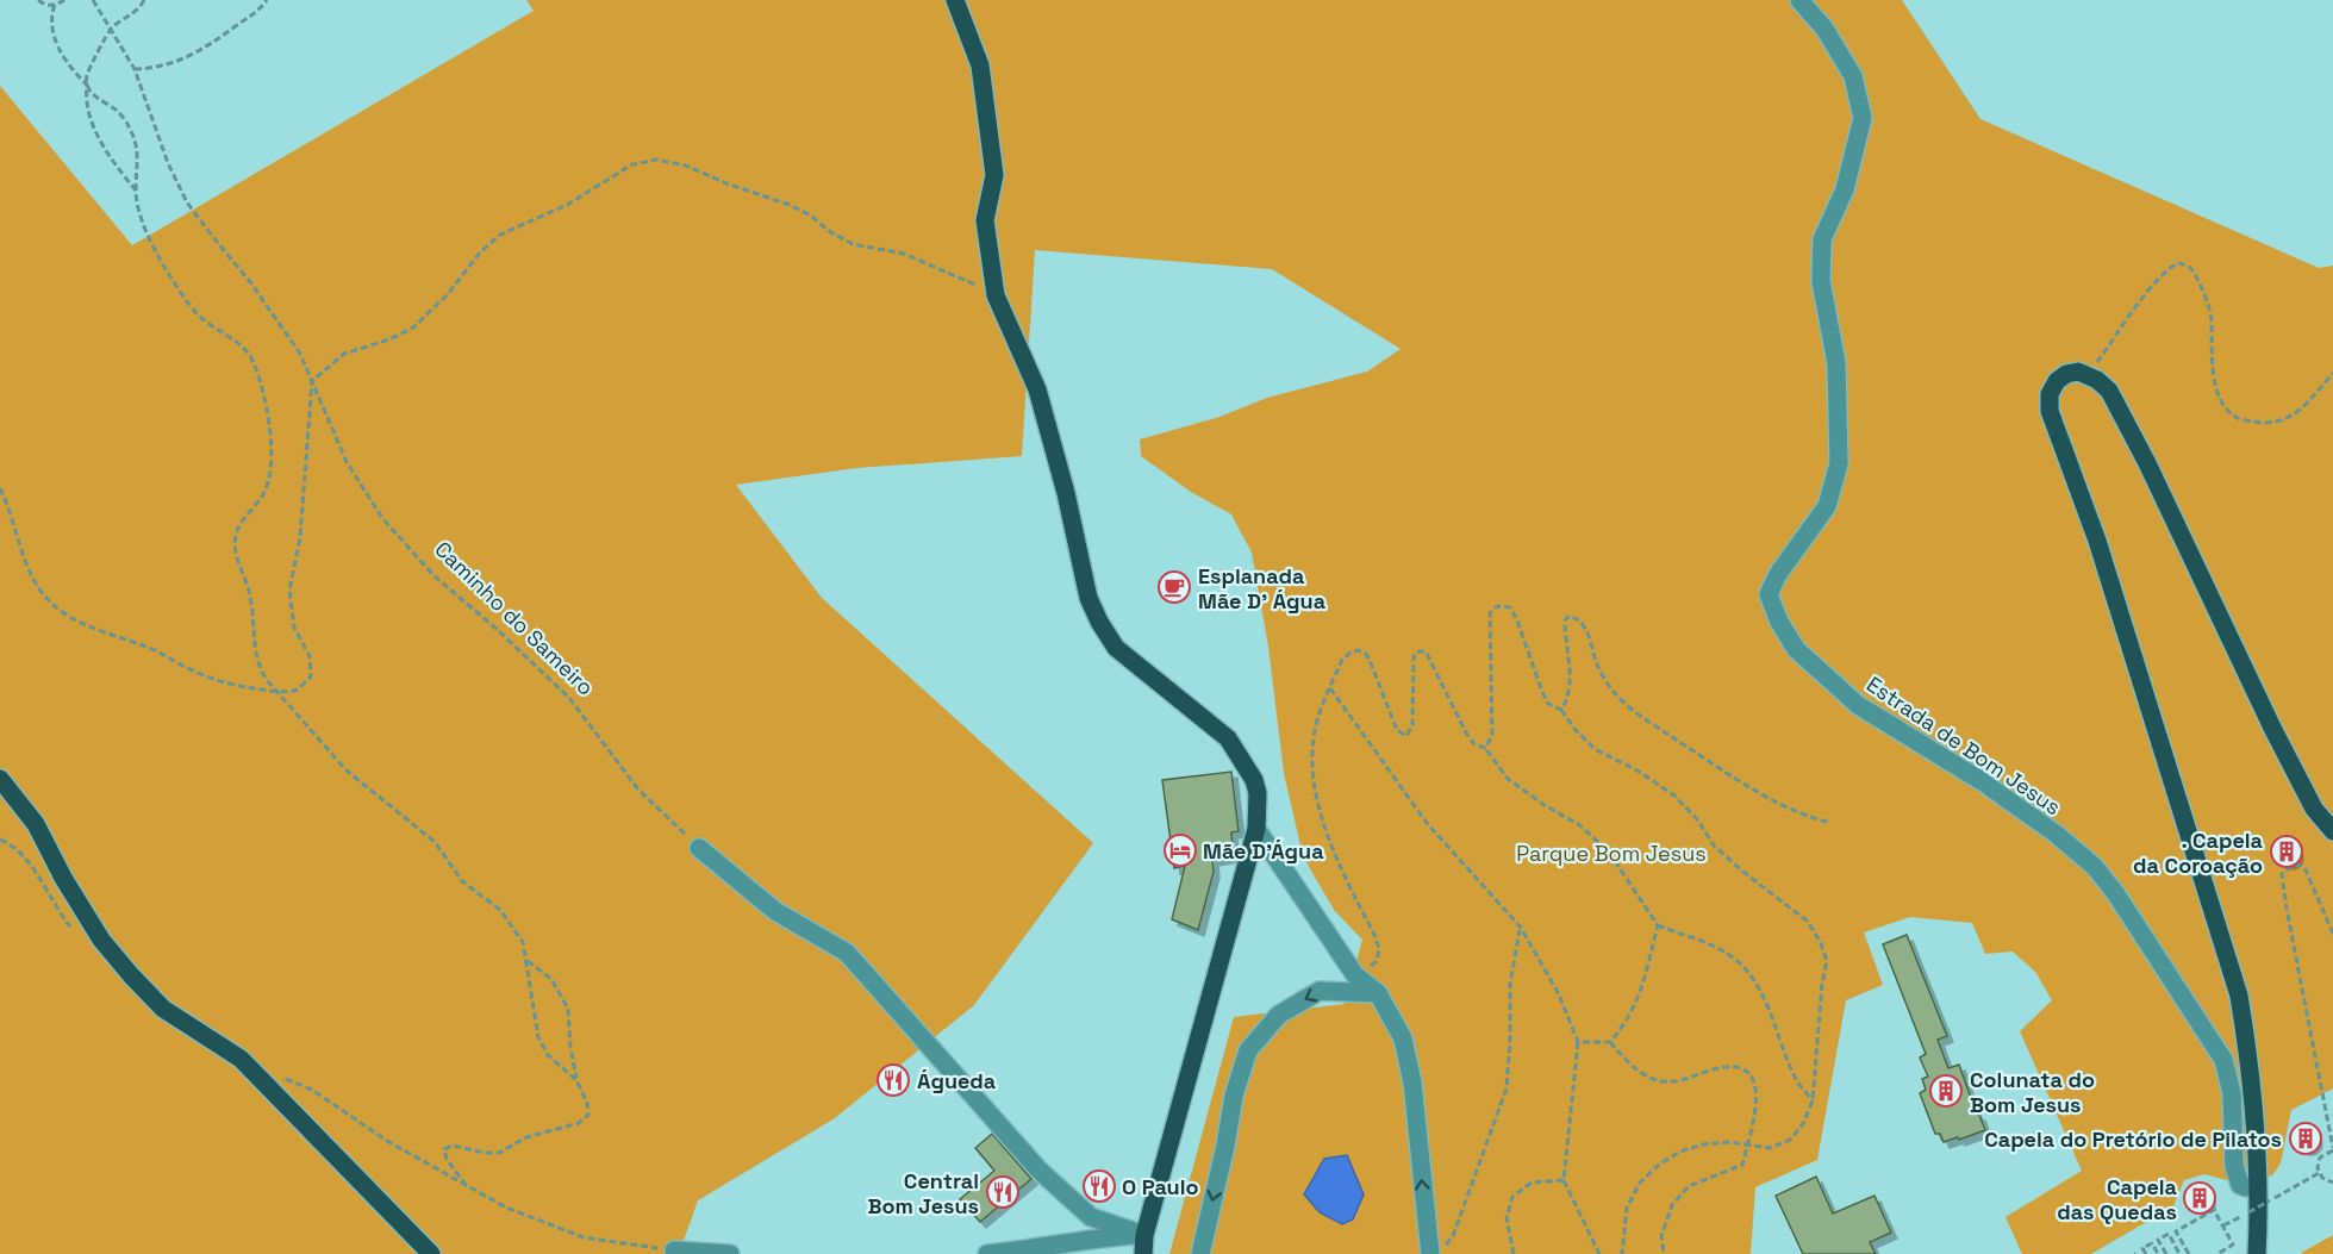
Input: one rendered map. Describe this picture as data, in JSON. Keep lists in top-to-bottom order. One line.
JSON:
{"streets":{"street":["Estrada de Bom Jesus"],"path":["Caminho do Sameiro"]},"parks":["Parque Bom Jesus"],"places":{"cafe":["Esplanada Mãe D' Água"],"hotel":["Mãe D'Água"],"building":[". Capela da Coroação","Colunata do Bom Jesus","Capela do Pretório de Pilatos","Capela das Quedas"],"restaurant":["Águeda","O Paulo","Central Bom Jesus"]}}
